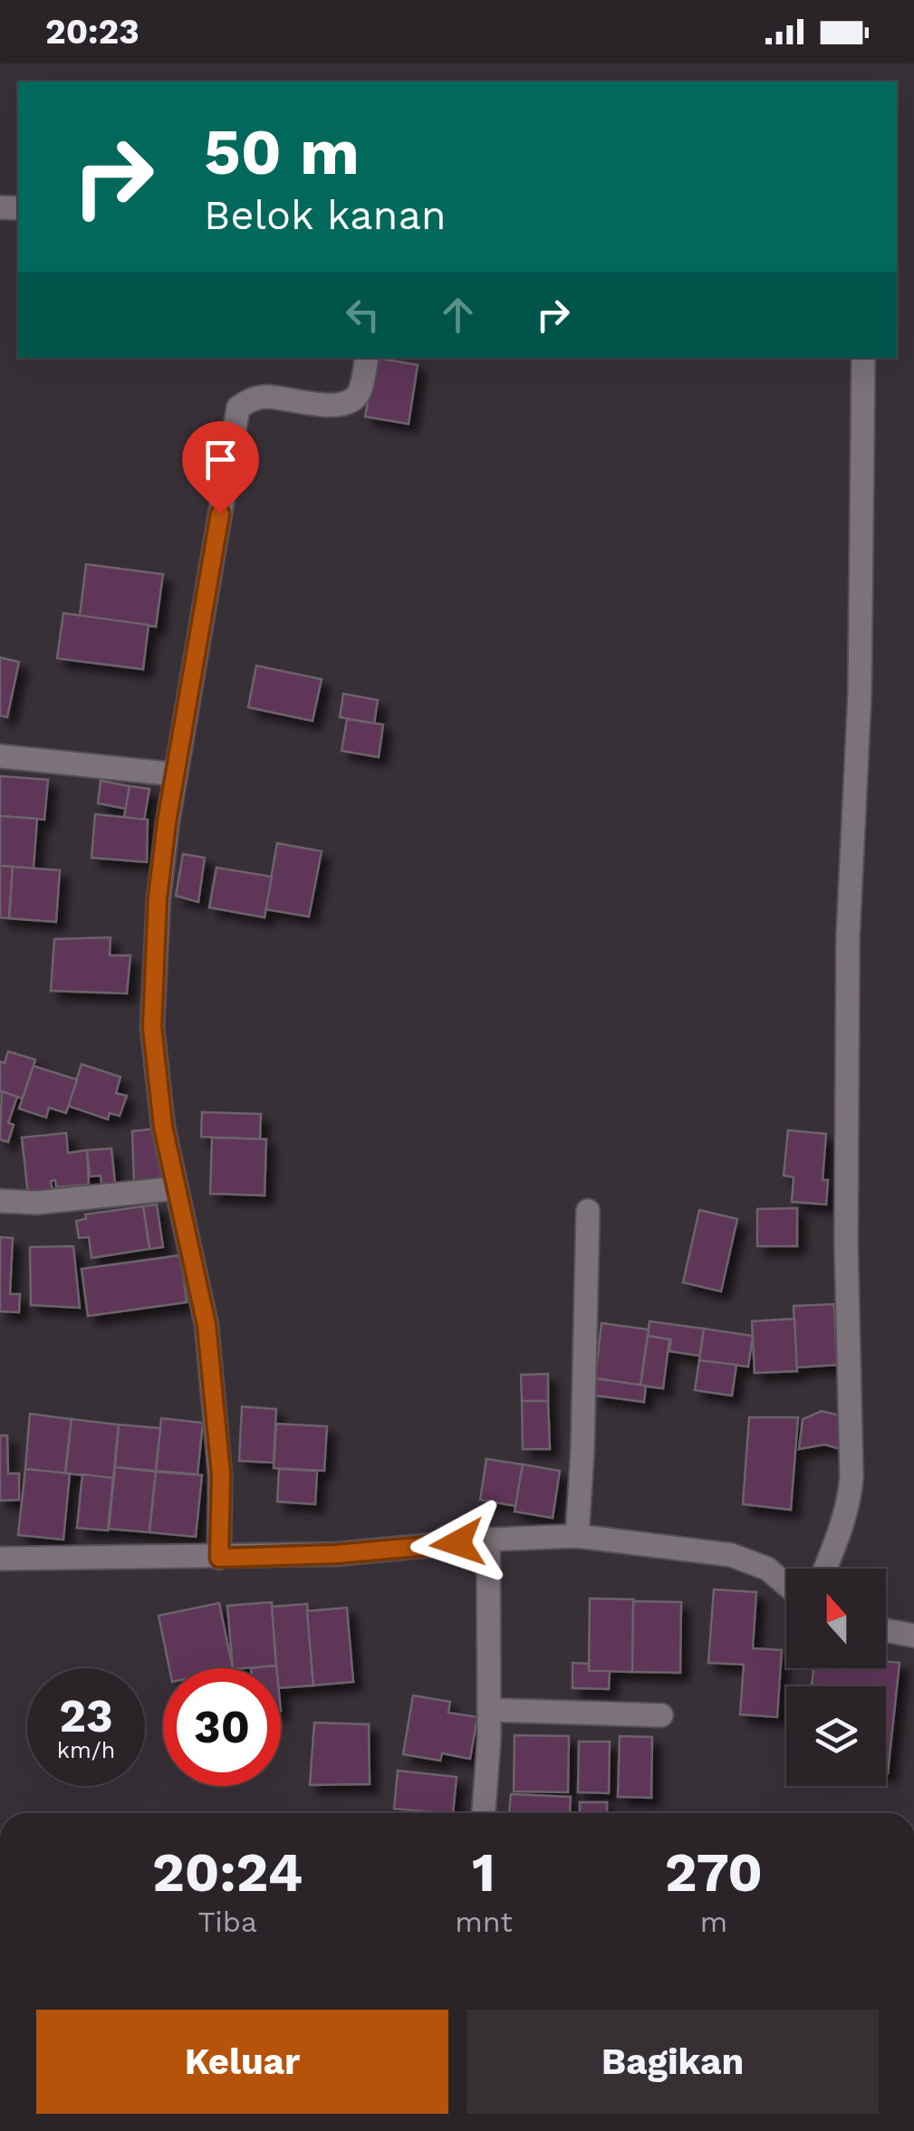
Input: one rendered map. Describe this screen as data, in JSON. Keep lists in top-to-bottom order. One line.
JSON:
{"north":"top","page":{"status":"20:23","turn":["50 m","Belok kanan"],"speed":"23 km/h","limit":"30","eta":["20:24","Tiba","1","mnt","270","m"],"buttons":["Keluar","Bagikan"]}}
